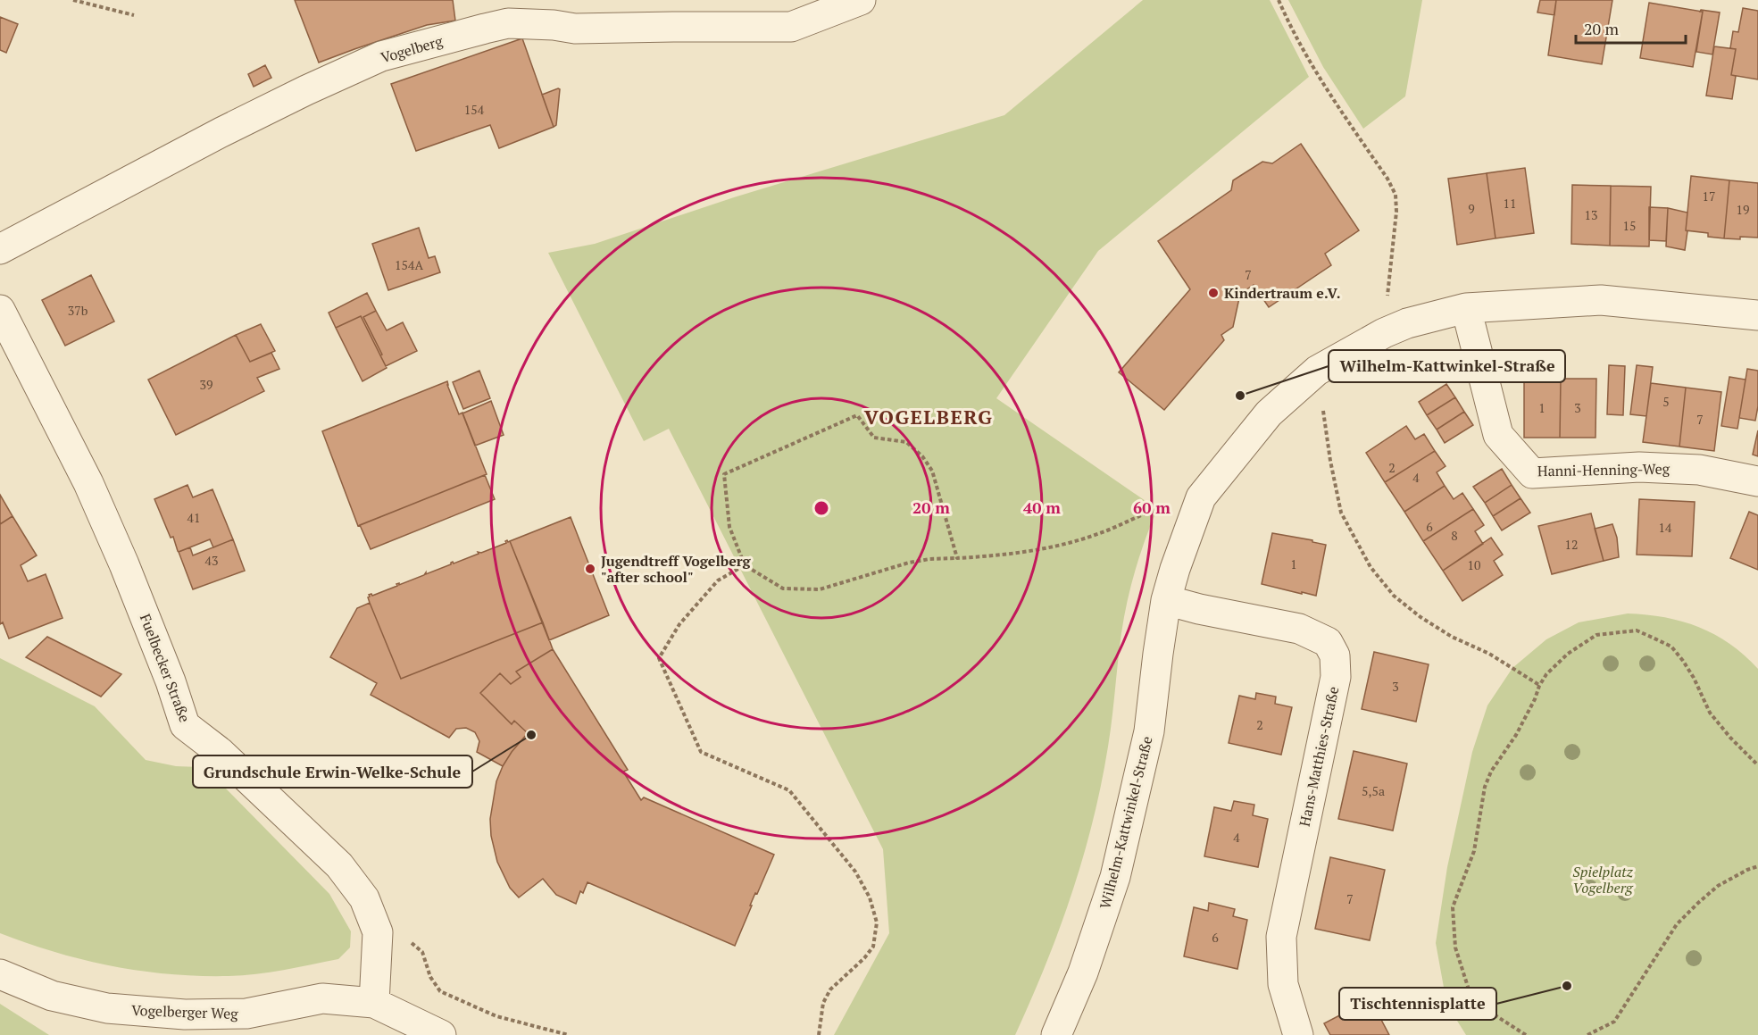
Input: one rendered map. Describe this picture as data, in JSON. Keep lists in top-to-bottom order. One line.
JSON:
{"streets":{"street":["Vogelberg","Hanni-Henning-Weg","Fuelbecker Straße","Hans-Matthies-Straße","Wilhelm-Kattwinkel-Straße","Vogelberger Weg"]},"crossings":[["Hanni-Henning-Weg","Wilhelm-Kattwinkel-Straße"],["Fuelbecker Straße","Vogelberger Weg"],["Hans-Matthies-Straße","Wilhelm-Kattwinkel-Straße"]],"districts":["VOGELBERG"],"parks":["Spielplatz Vogelberg"],"places":["Kindertraum e.V.","Wilhelm-Kattwinkel-Straße","Jugendtreff Vogelberg \"after school\"","Grundschule Erwin-Welke-Schule","Tischtennisplatte"],"house_numbers":["154","17","11","9","19","13","15","154A","7","37b","39","5","1","3","7","2","4","41","6","14","8","12","43","1","10","3","2","5,5a","4","7","6"],"scale_bar":"20 m","rings":["20 m","40 m","60 m"]}
